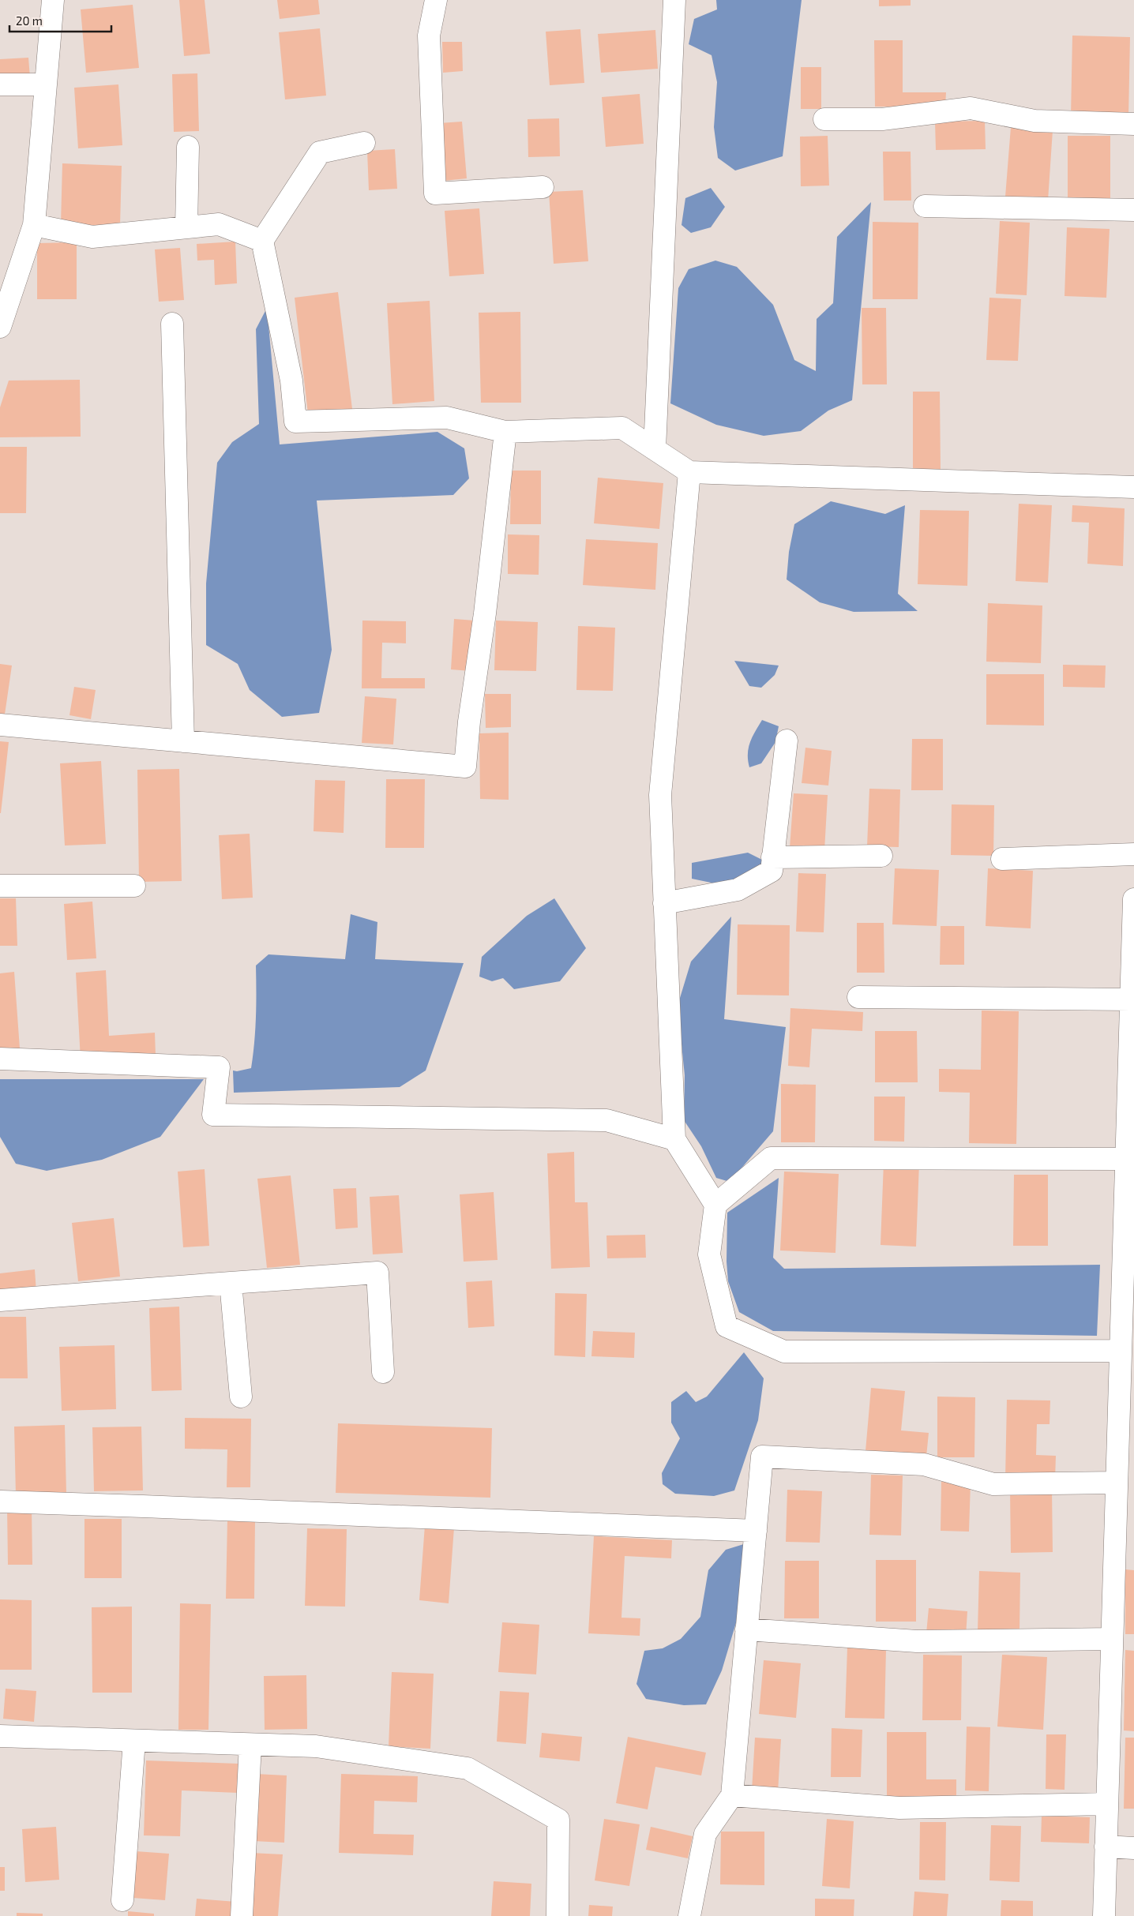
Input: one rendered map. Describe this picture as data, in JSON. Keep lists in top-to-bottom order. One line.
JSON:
{"scale_bar":"20 m"}
